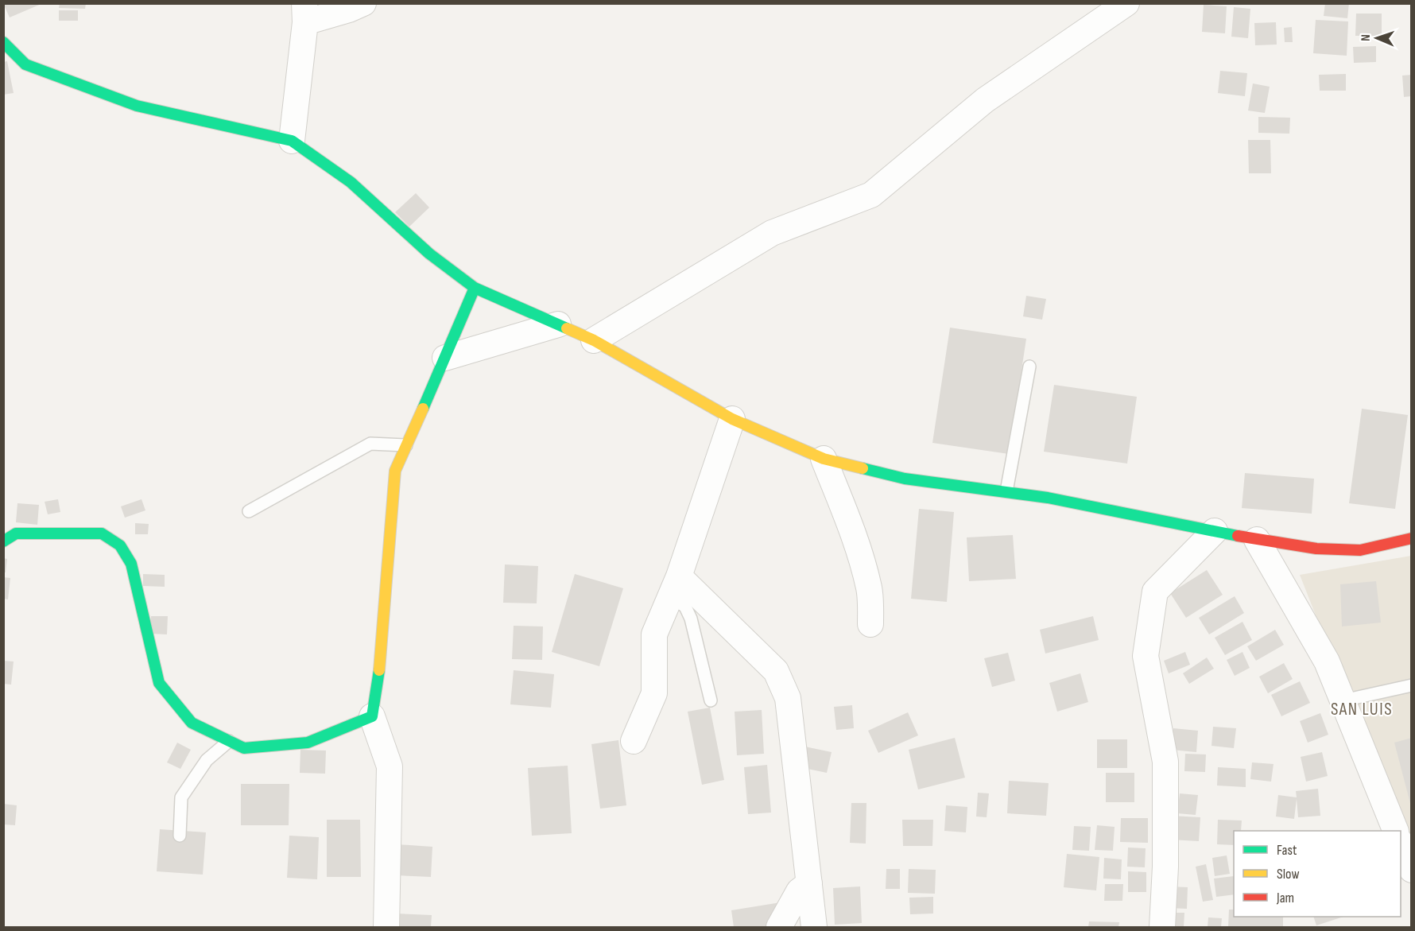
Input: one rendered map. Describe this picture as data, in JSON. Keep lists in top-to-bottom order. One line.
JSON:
{"districts":["SAN LUIS"],"legend":["Fast","Slow","Jam"],"north":"left"}
